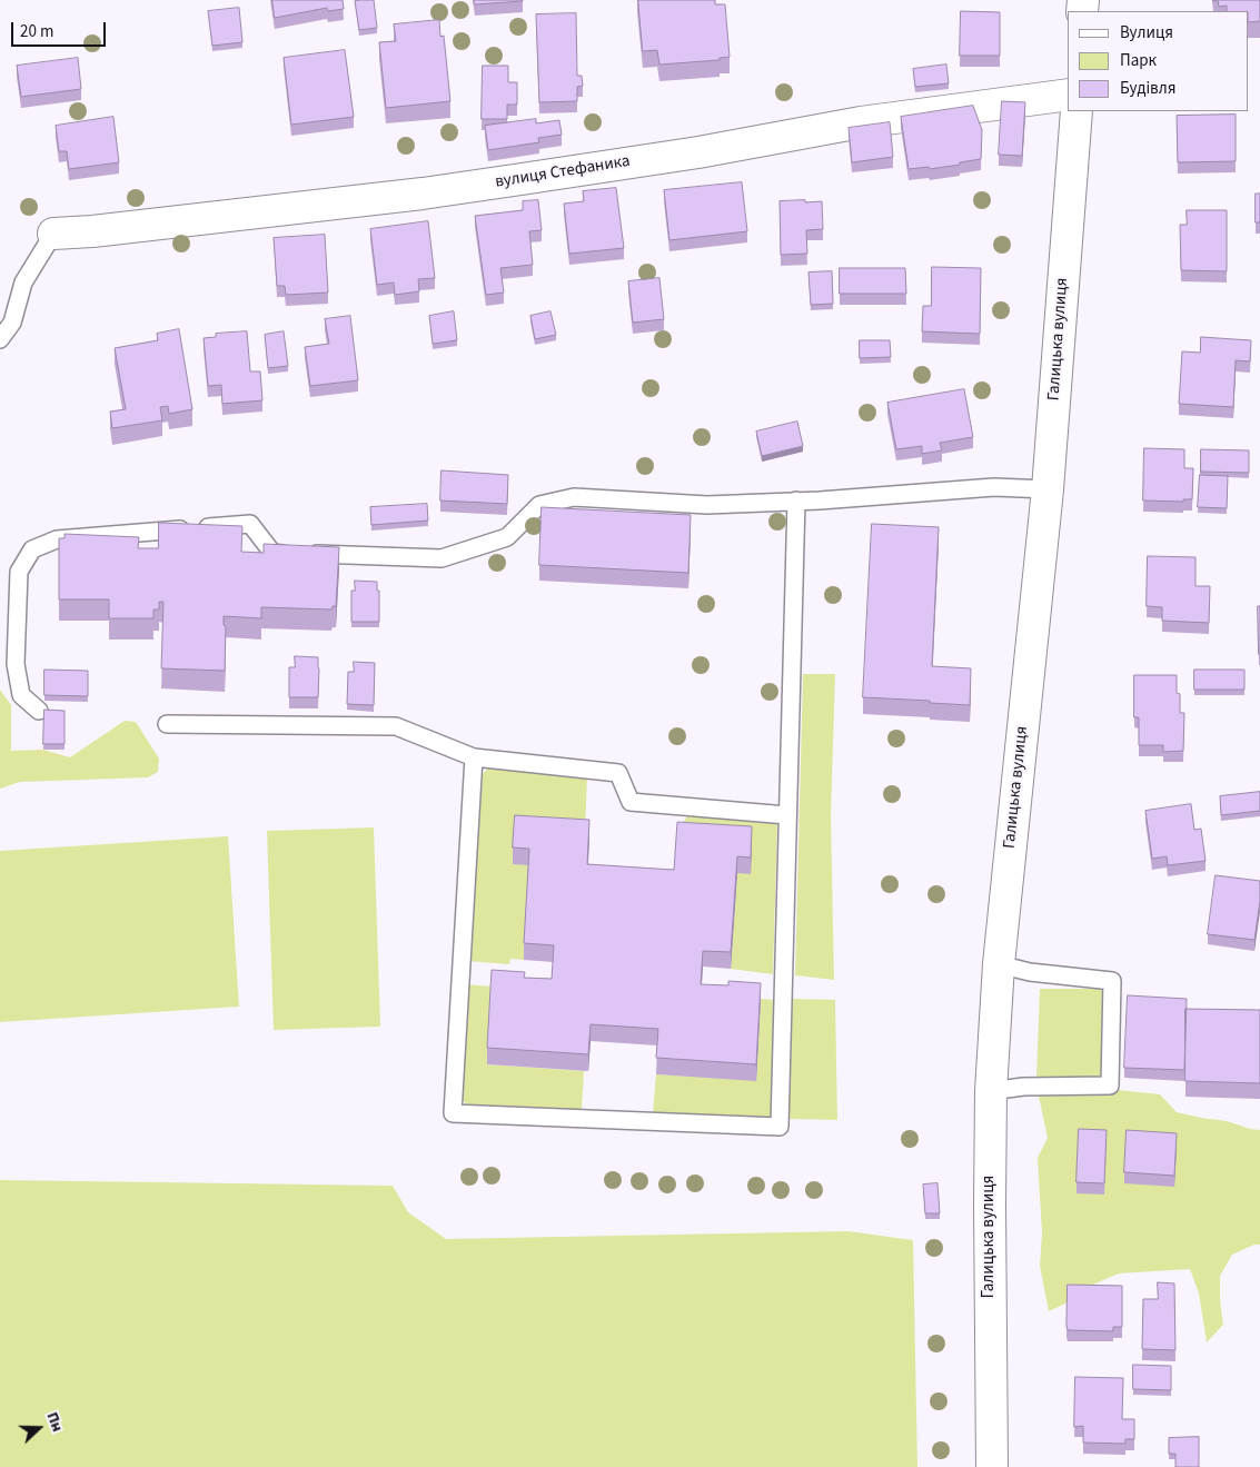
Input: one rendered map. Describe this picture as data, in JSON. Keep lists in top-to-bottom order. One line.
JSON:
{"streets":{"street":["вулиця Стефаника","Галицька вулиця"]},"legend":["Вулиця","Парк","Будівля"],"scale_bar":"20 m","north":"right"}
